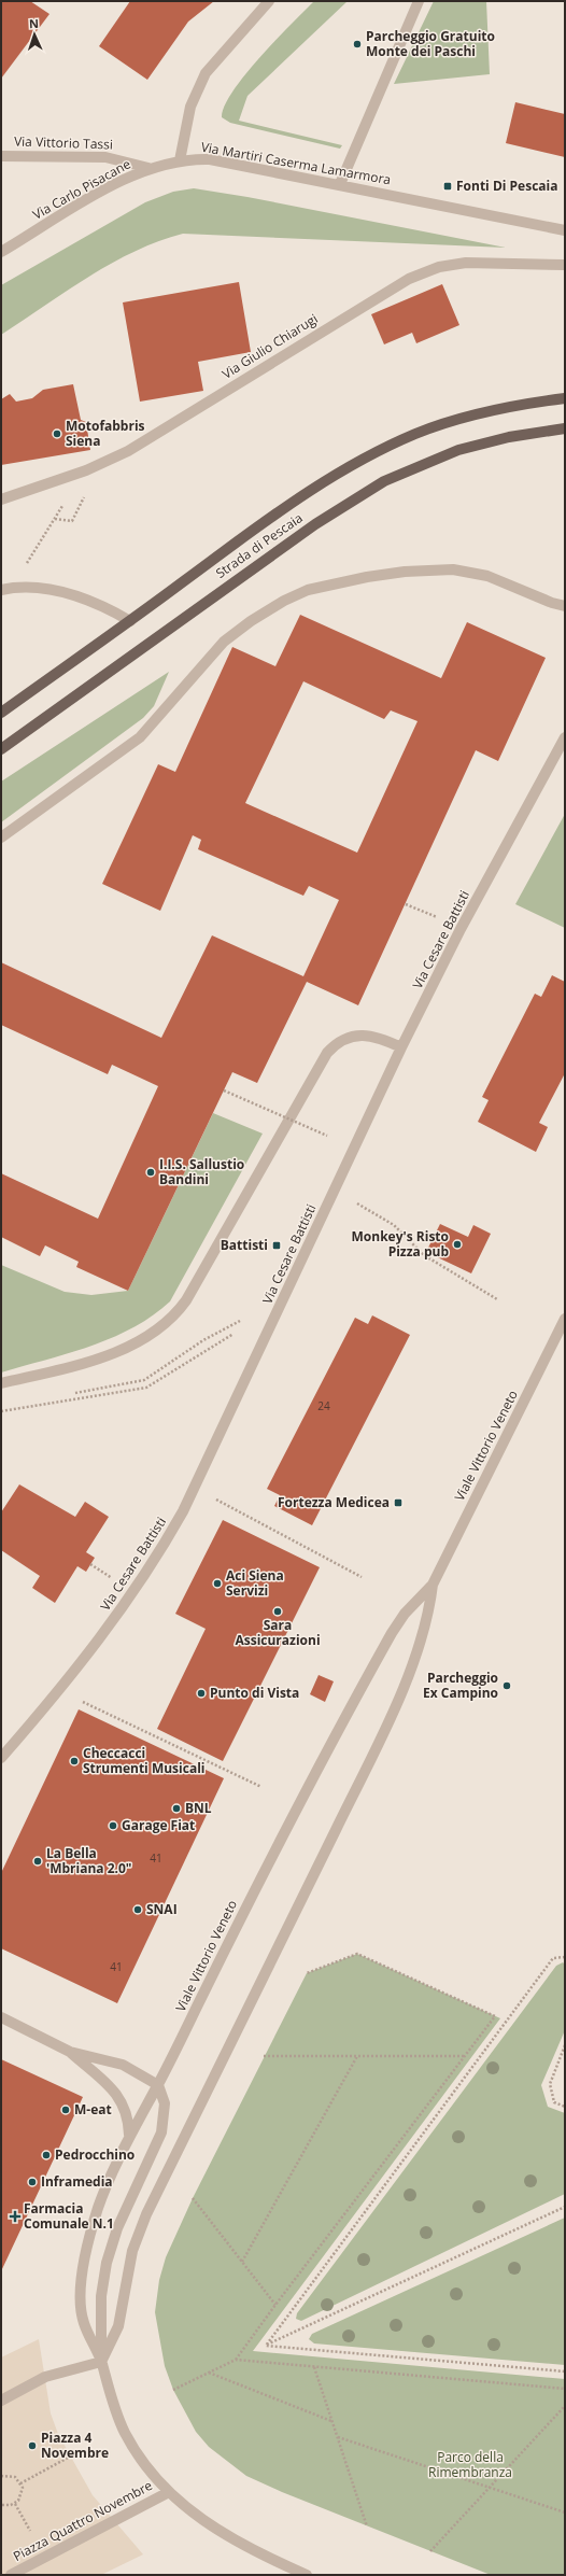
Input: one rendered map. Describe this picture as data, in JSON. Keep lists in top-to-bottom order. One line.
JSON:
{"streets":{"main road":["Strada di Pescaia"],"street":["Via Vittorio Tassi","Via Martiri Caserma Lamarmora","Via Carlo Pisacane","Via Giulio Chiarugi","Via Cesare Battisti","Viale Vittorio Veneto","Piazza Quattro Novembre"]},"crossings":[["Via Vittorio Tassi","Via Carlo Pisacane"],["Via Martiri Caserma Lamarmora","Via Carlo Pisacane"],["Viale Vittorio Veneto","Piazza Quattro Novembre"]],"parks":["Parco della Rimembranza"],"places":{"other":["Parcheggio Gratuito Monte dei Paschi","Motofabbris Siena","I.I.S. Sallustio Bandini","Monkey's Risto Pizza pub","Aci Siena Servizi","Sara Assicurazioni","Parcheggio Ex Campino","Punto di Vista","Checcacci Strumenti Musicali","BNL","Garage Fiat","La Bella 'Mbriana 2.0\"","SNAI","M-eat","Pedrocchino","Inframedia","Piazza 4 Novembre"],"transit":["Fonti Di Pescaia","Battisti","Fortezza Medicea"],"health":["Farmacia Comunale N.1"]},"house_numbers":["24","41","41"],"north":"top"}
